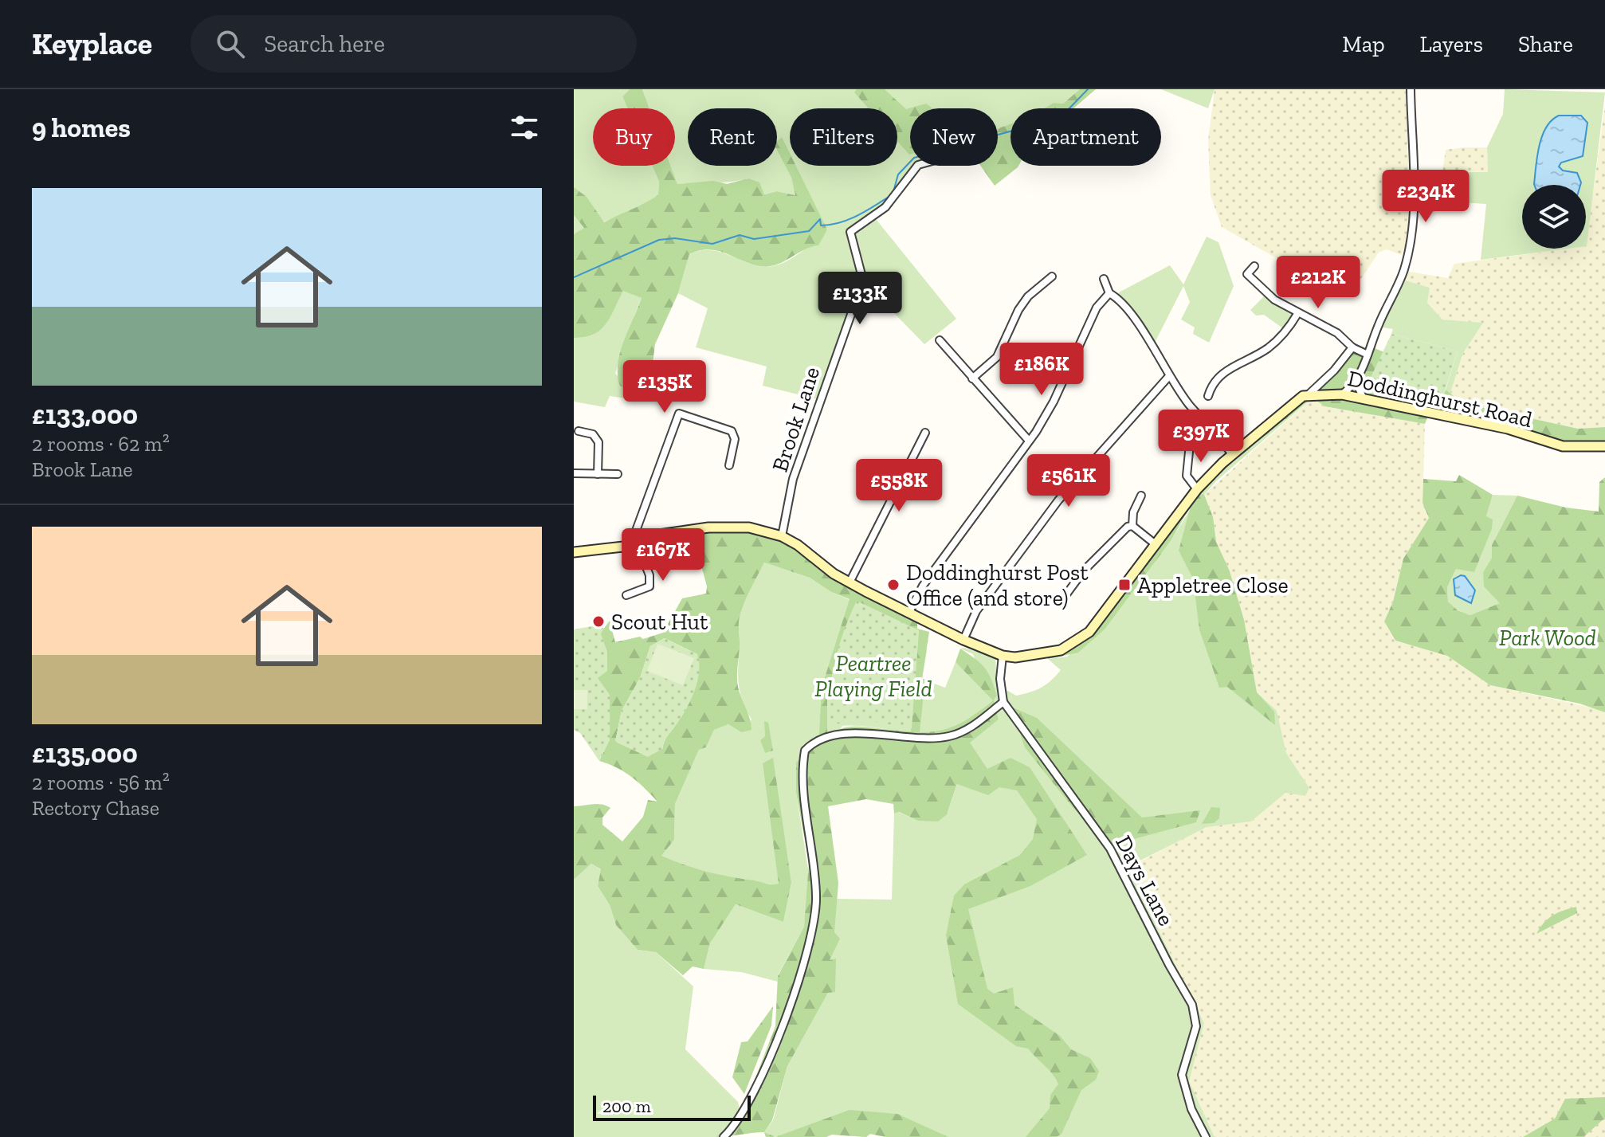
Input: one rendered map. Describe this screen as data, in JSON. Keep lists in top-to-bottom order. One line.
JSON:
{"streets":{"street":["Doddinghurst Road","Brook Lane","Days Lane"]},"parks":["Park Wood","Peartree Playing Field"],"places":{"other":["Doddinghurst Post Office (and store)","Scout Hut"],"transit":["Appletree Close"]},"scale_bar":"200 m","page":{"header":"Keyplace","search":"Search here","nav":["Map","Layers","Share"],"heading":"9 homes","chip":["Buy","Rent","Filters","New","Apartment"],"list":[{"name":"£133,000","note":"2 rooms · 62 m² · Brook Lane"},{"name":"£135,000","note":"2 rooms · 56 m² · Rectory Chase"}],"price":["£234K","£212K","£133K","£186K","£135K","£397K","£561K","£558K","£167K"],"scale":"200 m"}}
